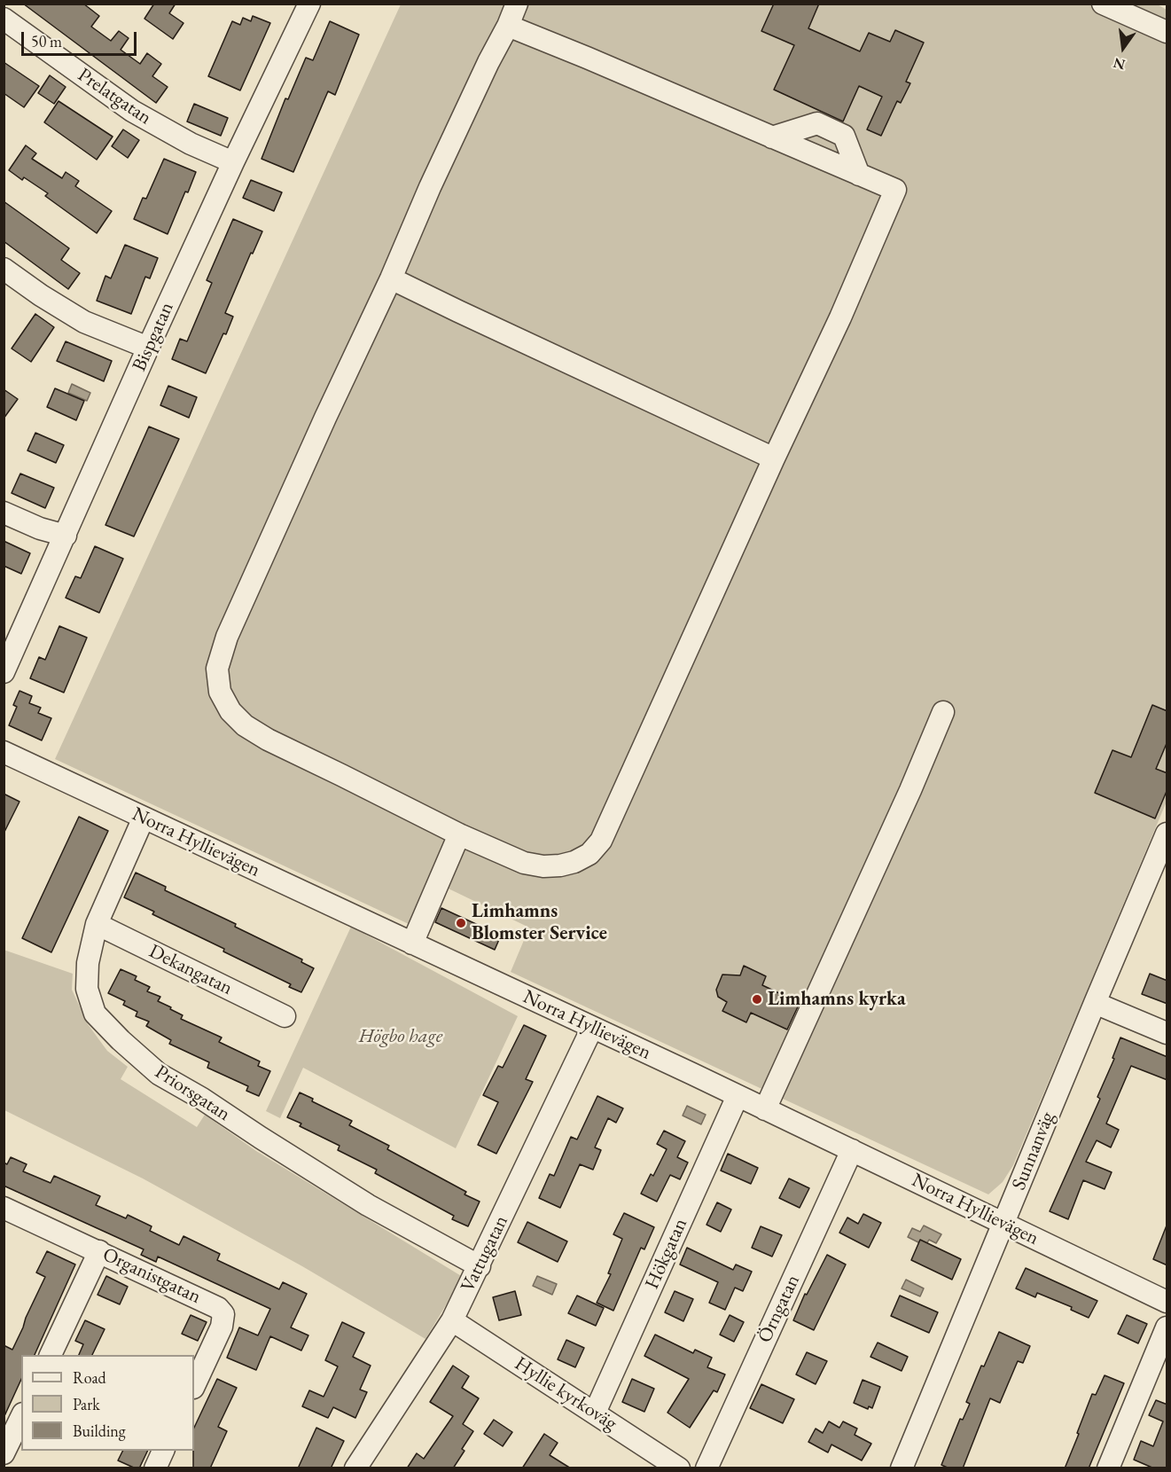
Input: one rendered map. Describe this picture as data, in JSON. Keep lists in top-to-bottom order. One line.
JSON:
{"streets":{"street":["Prelatgatan","Bispgatan","Norra Hyllievägen","Dekangatan","Priorsgatan","Sunnanväg","Vattugatan","Hökgatan","Organistgatan","Örngatan","Hyllie kyrkoväg"]},"crossings":[["Prelatgatan","Bispgatan"],["Norra Hyllievägen","Priorsgatan"],["Norra Hyllievägen","Sunnanväg"],["Norra Hyllievägen","Vattugatan"],["Norra Hyllievägen","Hökgatan"],["Norra Hyllievägen","Örngatan"],["Dekangatan","Priorsgatan"],["Priorsgatan","Vattugatan"],["Vattugatan","Hyllie kyrkoväg"],["Hökgatan","Hyllie kyrkoväg"]],"parks":["Högbo hage"],"places":["Limhamns Blomster Service","Limhamns kyrka"],"legend":["Road","Park","Building"],"scale_bar":"50 m","north":"bottom"}
